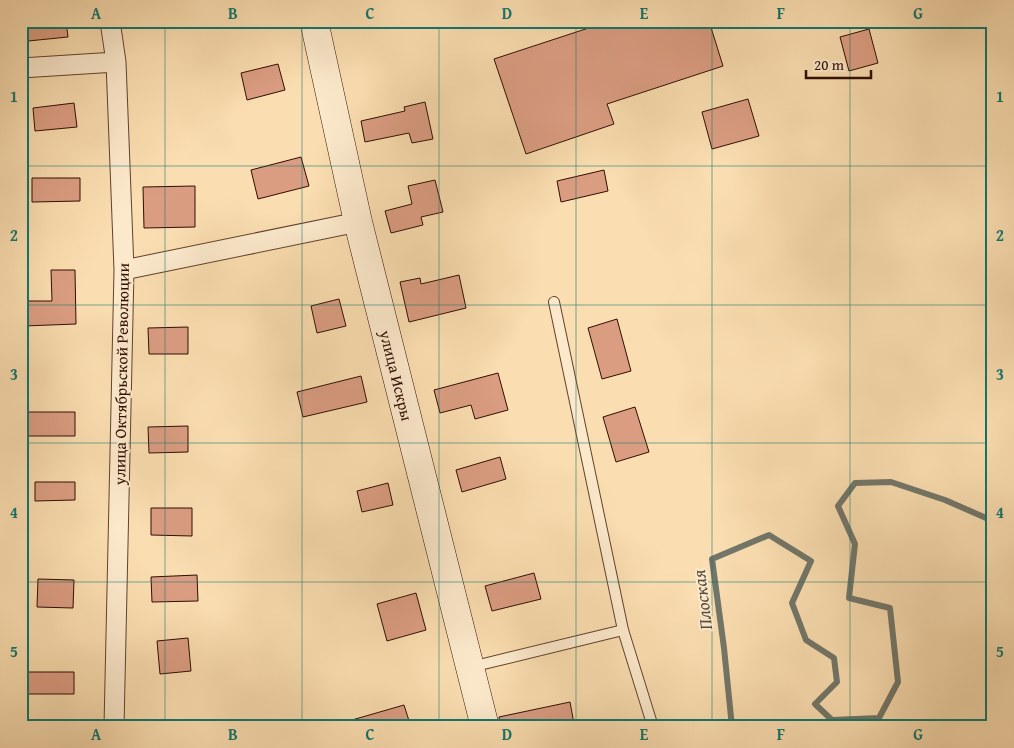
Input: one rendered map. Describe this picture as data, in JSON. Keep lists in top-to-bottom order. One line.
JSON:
{"streets":{"main road":["улица Искры"],"street":["улица Октябрьской Революции"]},"water":["Плоская"],"scale_bar":"20 m","grid":{"columns":["A","B","C","D","E","F","G"],"rows":["1","2","3","4","5"]}}
